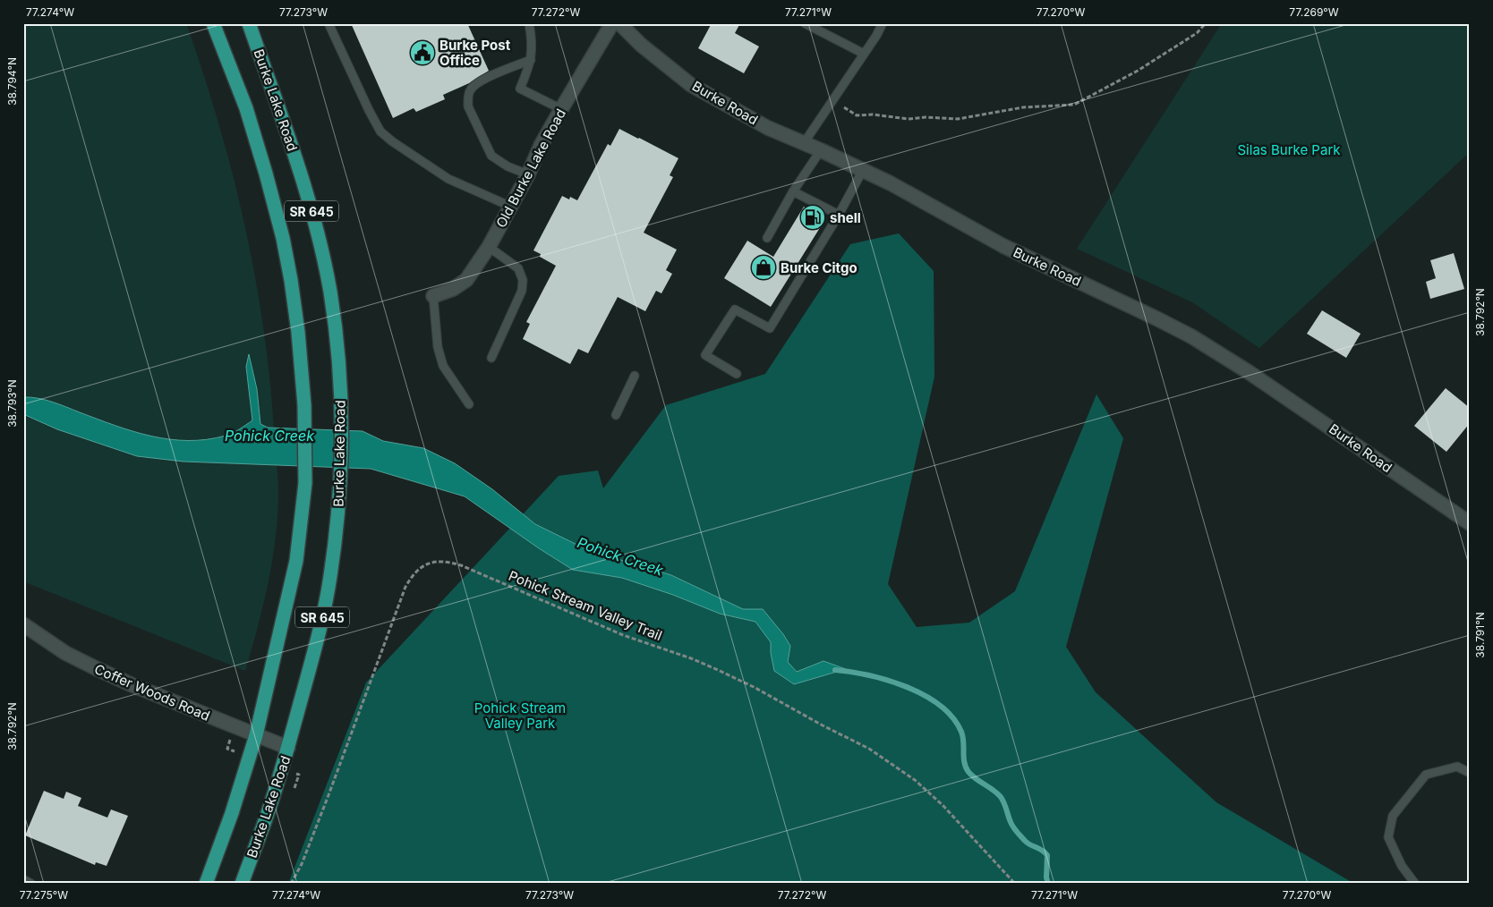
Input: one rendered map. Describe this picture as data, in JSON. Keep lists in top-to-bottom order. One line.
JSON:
{"streets":{"main road":["Burke Lake Road","SR 645"],"street":["Burke Road","Old Burke Lake Road","Coffer Woods Road"],"path":["Pohick Stream Valley Trail"]},"crossings":[["Burke Lake Road","Coffer Woods Road"],["SR 645","Coffer Woods Road"]],"water":["Pohick Creek"],"parks":["Silas Burke Park","Pohick Stream Valley Park"],"places":{"public building":["Burke Post Office"],"fuel station":["shell"],"shop":["Burke Citgo"]},"coordinates":["77.274°W","77.273°W","77.272°W","77.271°W","77.270°W","77.269°W","38.794°N","38.792°N","38.793°N","38.791°N","77.275°W"]}
